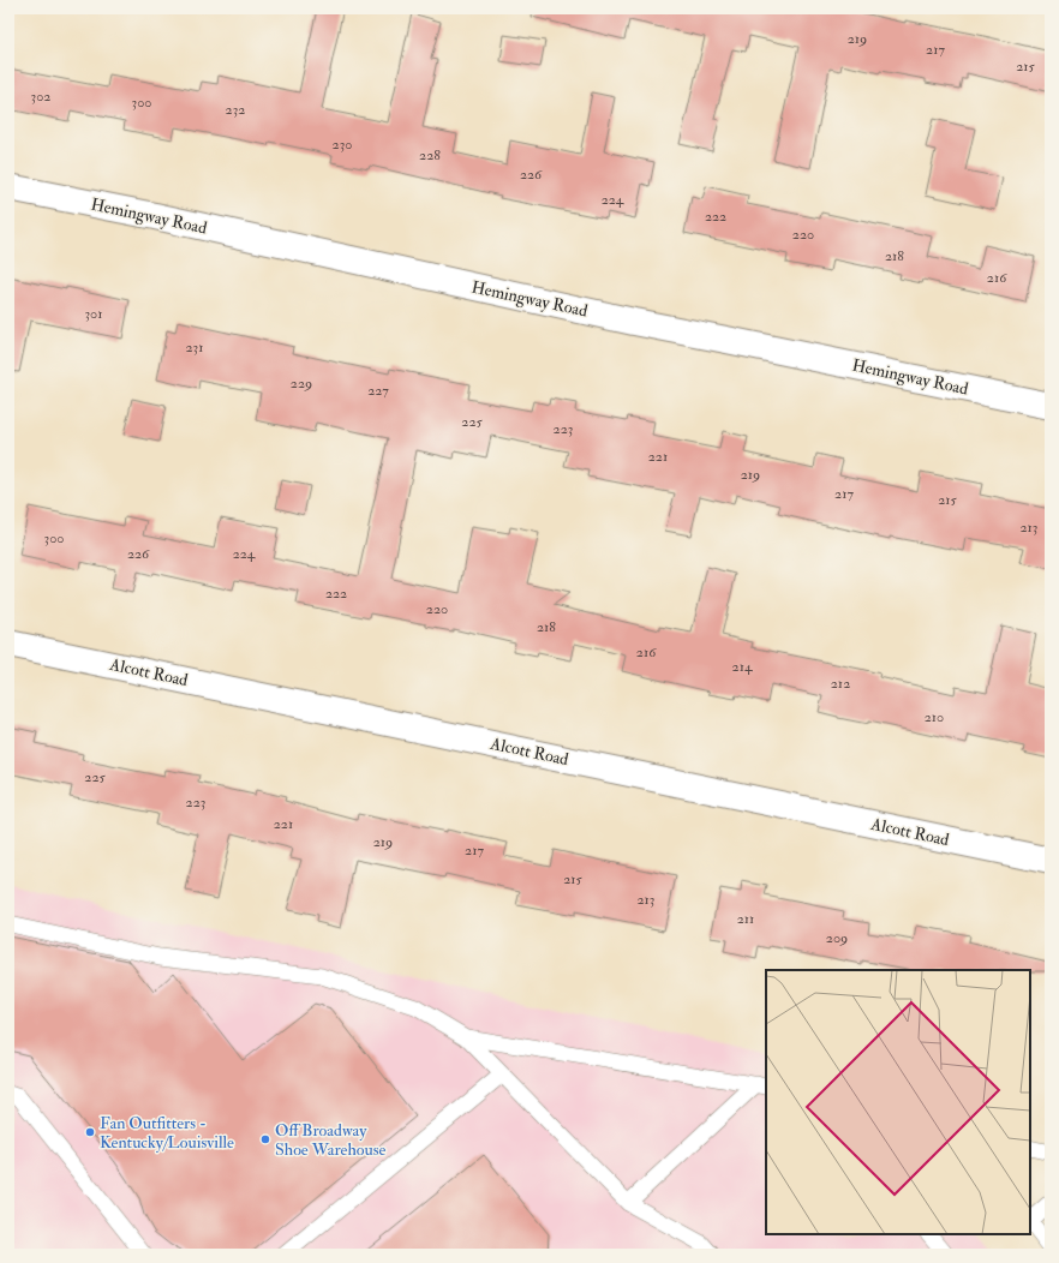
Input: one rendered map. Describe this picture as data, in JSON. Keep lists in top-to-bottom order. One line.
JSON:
{"streets":{"street":["Hemingway Road","Alcott Road"]},"places":["Fan Outfitters - Kentucky/Louisville","Off Broadway Shoe Warehouse"],"house_numbers":["219","217","215","302","300","232","230","228","226","224","222","220","218","216","301","231","229","227","225","223","221","219","217","215","213","300","226","224","222","220","218","216","214","212","210","225","223","221","219","217","215","213","211","209"]}
